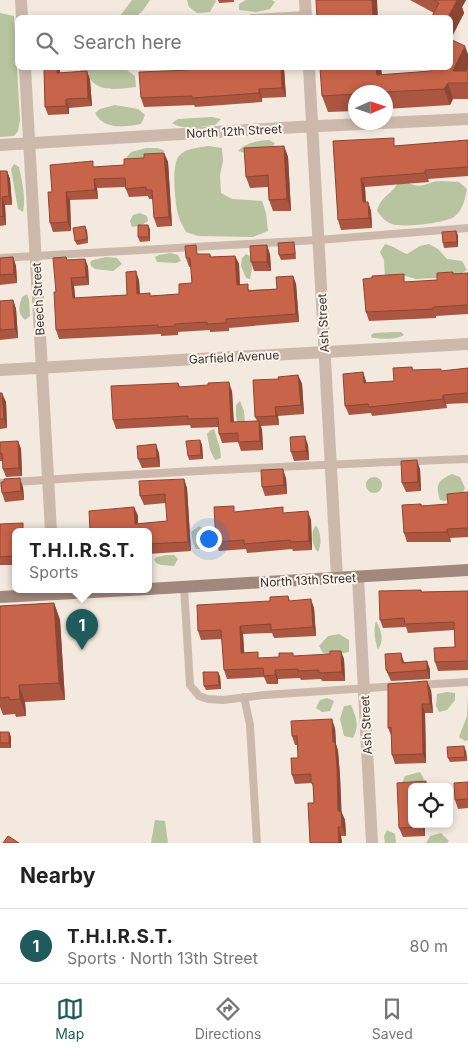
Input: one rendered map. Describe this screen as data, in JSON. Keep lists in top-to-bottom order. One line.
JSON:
{"streets":{"main road":["North 13th Street"],"street":["North 12th Street","Beech Street","Ash Street","Garfield Avenue"]},"crossings":[["North 12th Street","Beech Street"],["North 12th Street","Ash Street"],["Beech Street","Garfield Avenue"],["Ash Street","Garfield Avenue"],["Ash Street","North 13th Street"]],"north":"right","page":{"search":"Search here","popup":["T.H.I.R.S.T.","Sports"],"pins":"1","heading":"Nearby","list":[{"mark":"1","name":"T.H.I.R.S.T.","note":"Sports · North 13th Street","value":"80 m"}],"nav":["Map","Directions","Saved"]}}
